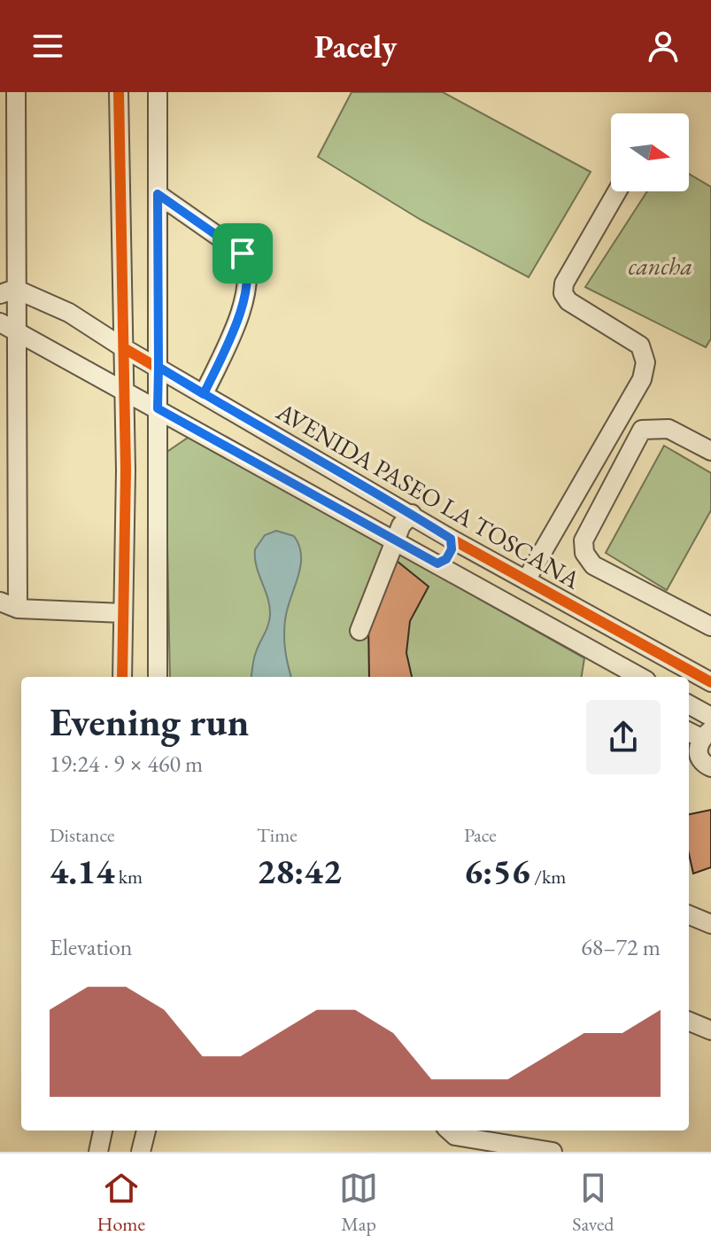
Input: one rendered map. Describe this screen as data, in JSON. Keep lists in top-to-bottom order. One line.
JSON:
{"streets":{"street":["AVENIDA PASEO LA TOSCANA"]},"parks":["cancha"],"north":"right","page":{"header":"Pacely","heading":["Evening run","19:24 · 9 × 460 m"],"stats":[["Distance","4.14 km"],["Time","28:42"],["Pace","6:56 /km"]],"chart":["Elevation","68–72 m"],"tabs":["Home","Map","Saved"]}}
